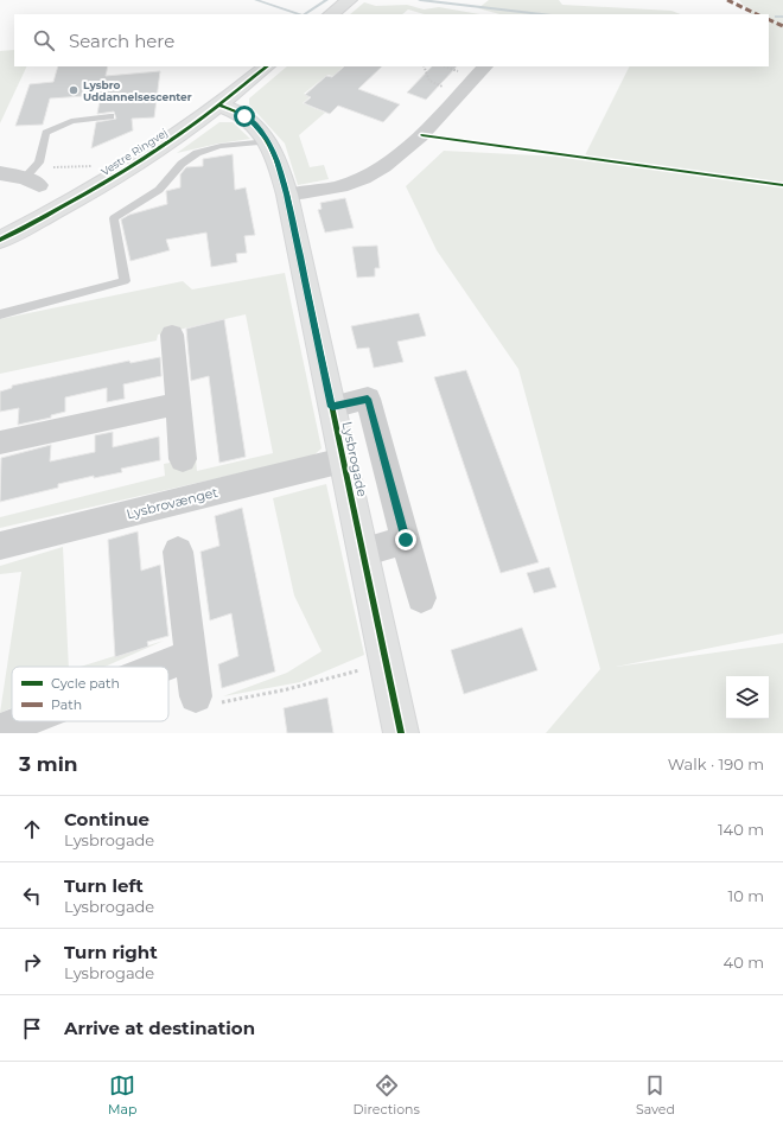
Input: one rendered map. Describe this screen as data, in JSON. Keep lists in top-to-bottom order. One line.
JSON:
{"streets":{"street":["Vestre Ringvej","Lysbrogade","Lysbrovænget"]},"crossings":[["Vestre Ringvej","Lysbrogade"],["Lysbrogade","Lysbrovænget"]],"places":["Lysbro Uddannelsescenter"],"legend":["Cycle path","Path"],"page":{"search":"Search here","heading":["3 min","Walk · 190 m"],"list":[["Continue","Lysbrogade","140 m"],["Turn left","Lysbrogade","10 m"],["Turn right","Lysbrogade","40 m"],"Arrive at destination"],"nav":["Map","Directions","Saved"]}}
